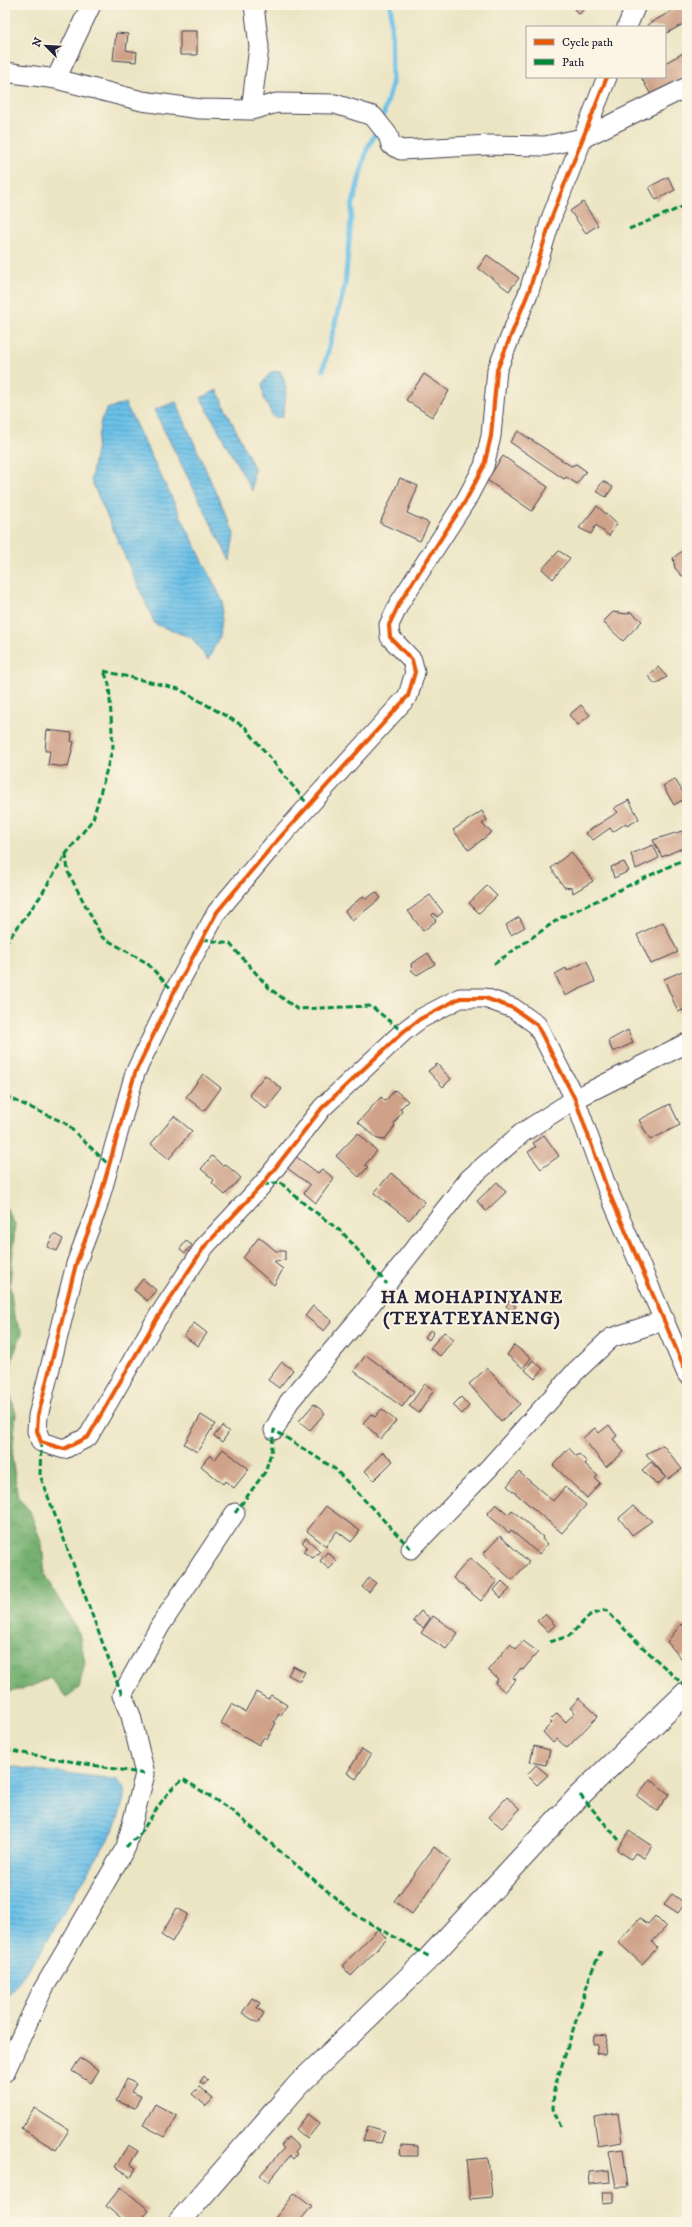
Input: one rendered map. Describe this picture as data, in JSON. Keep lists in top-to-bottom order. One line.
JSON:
{"districts":["HA MOHAPINYANE (TEYATEYANENG)"],"legend":["Cycle path","Path"],"north":"top left"}
